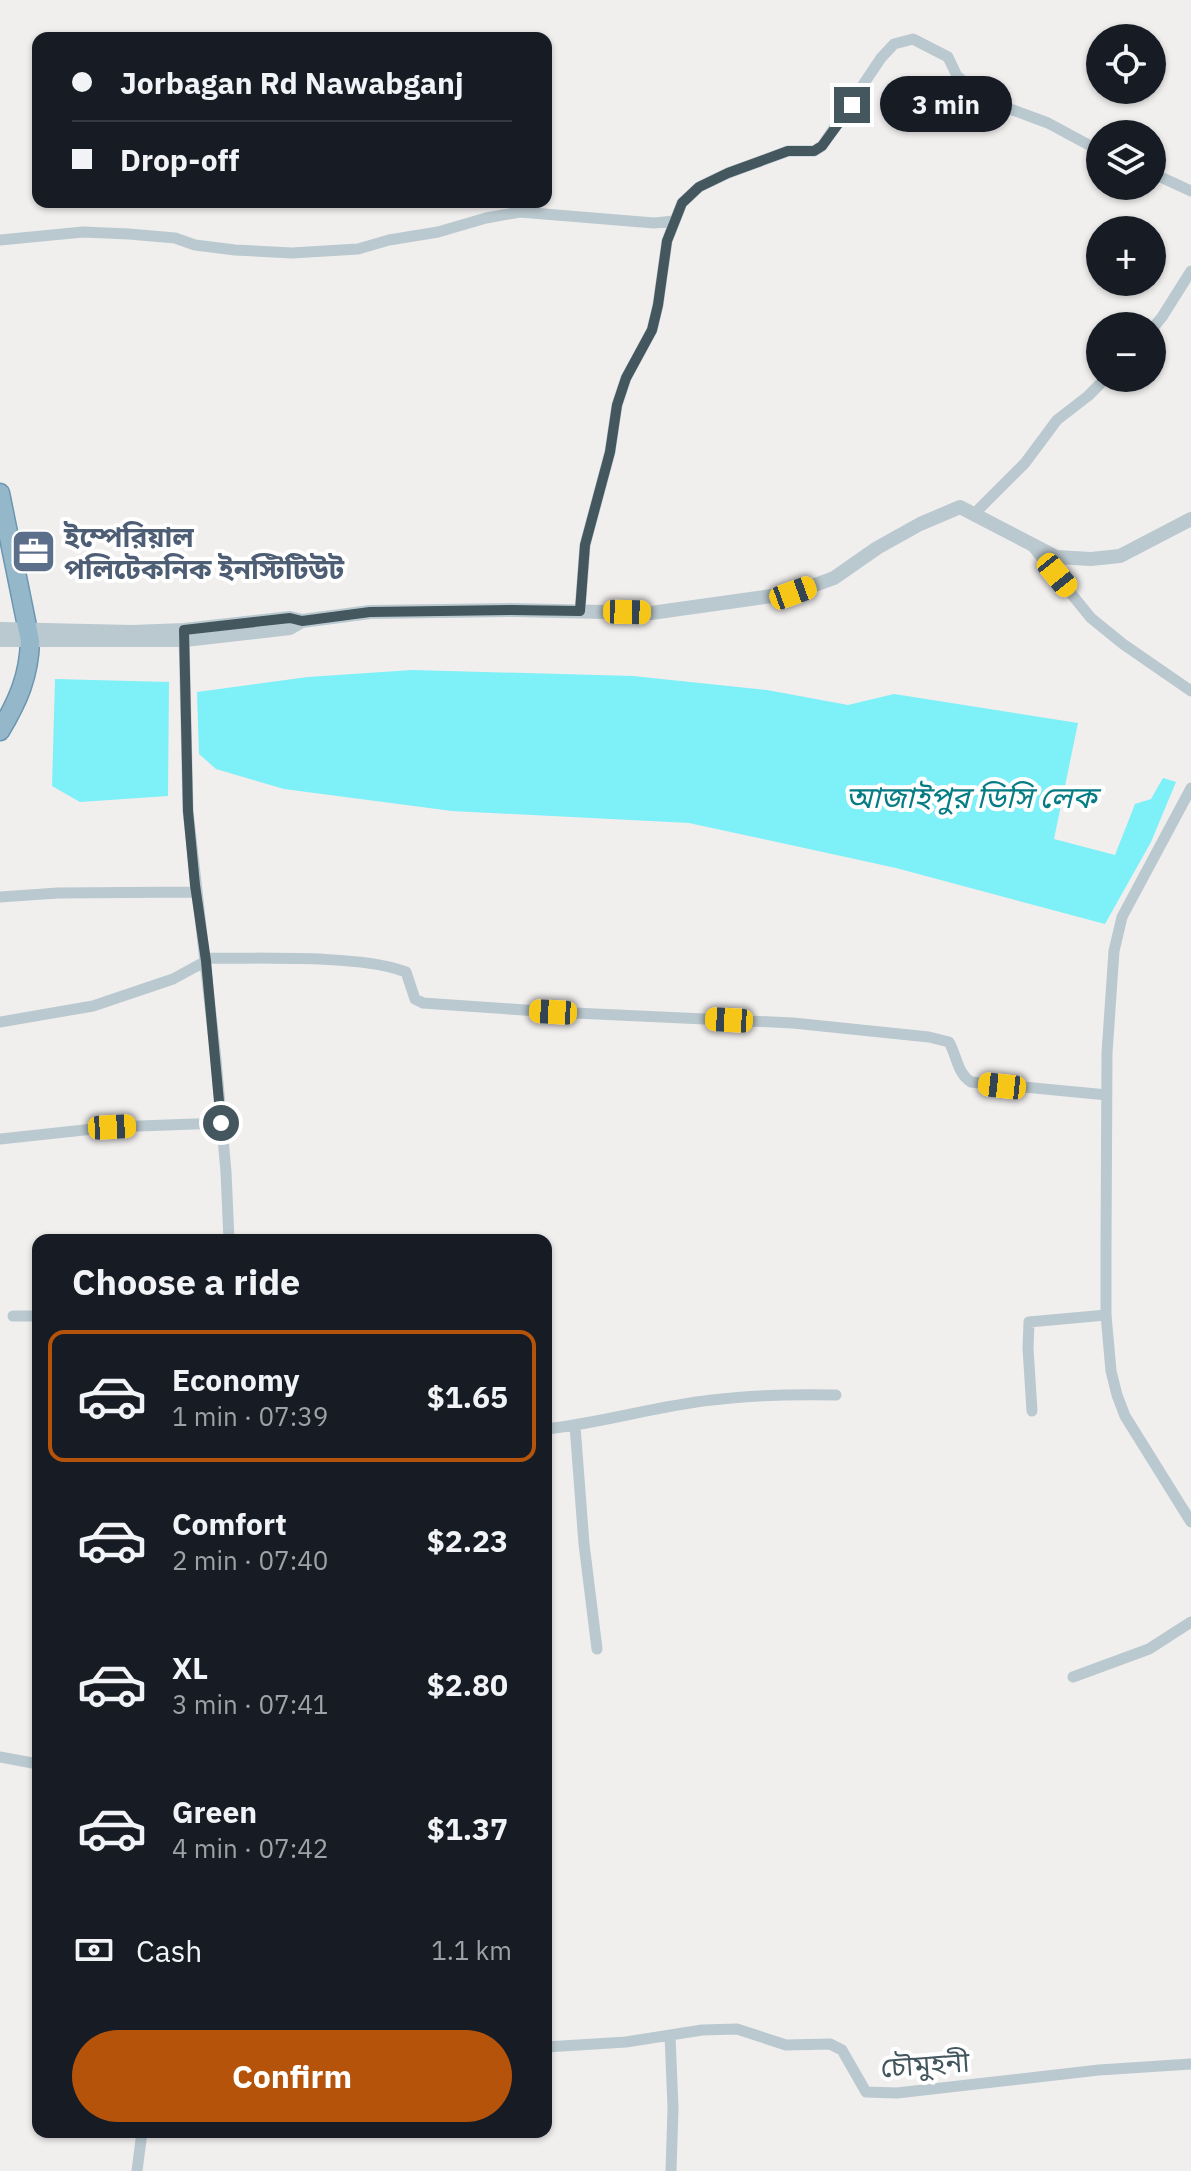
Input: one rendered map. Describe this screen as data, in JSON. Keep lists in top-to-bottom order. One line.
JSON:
{"streets":{"street":["চৌমুহনী"]},"water":["আজাইপুর ডিসি লেক"],"places":{"office":["ইম্পেরিয়াল পলিটেকনিক ইনস্টিটিউট"]},"page":{"map_buttons":["+","−"],"banner":["Jorbagan Rd Nawabganj","Drop-off"],"bubble":"3 min","heading":"Choose a ride","list":[{"name":"Economy","note":"1 min · 07:39","value":"$1.65"},{"name":"Comfort","note":"2 min · 07:40","value":"$2.23"},{"name":"XL","note":"3 min · 07:41","value":"$2.80"},{"name":"Green","note":"4 min · 07:42","value":"$1.37"}],"pay":["Cash","1.1 km"],"buttons":"Confirm"}}
